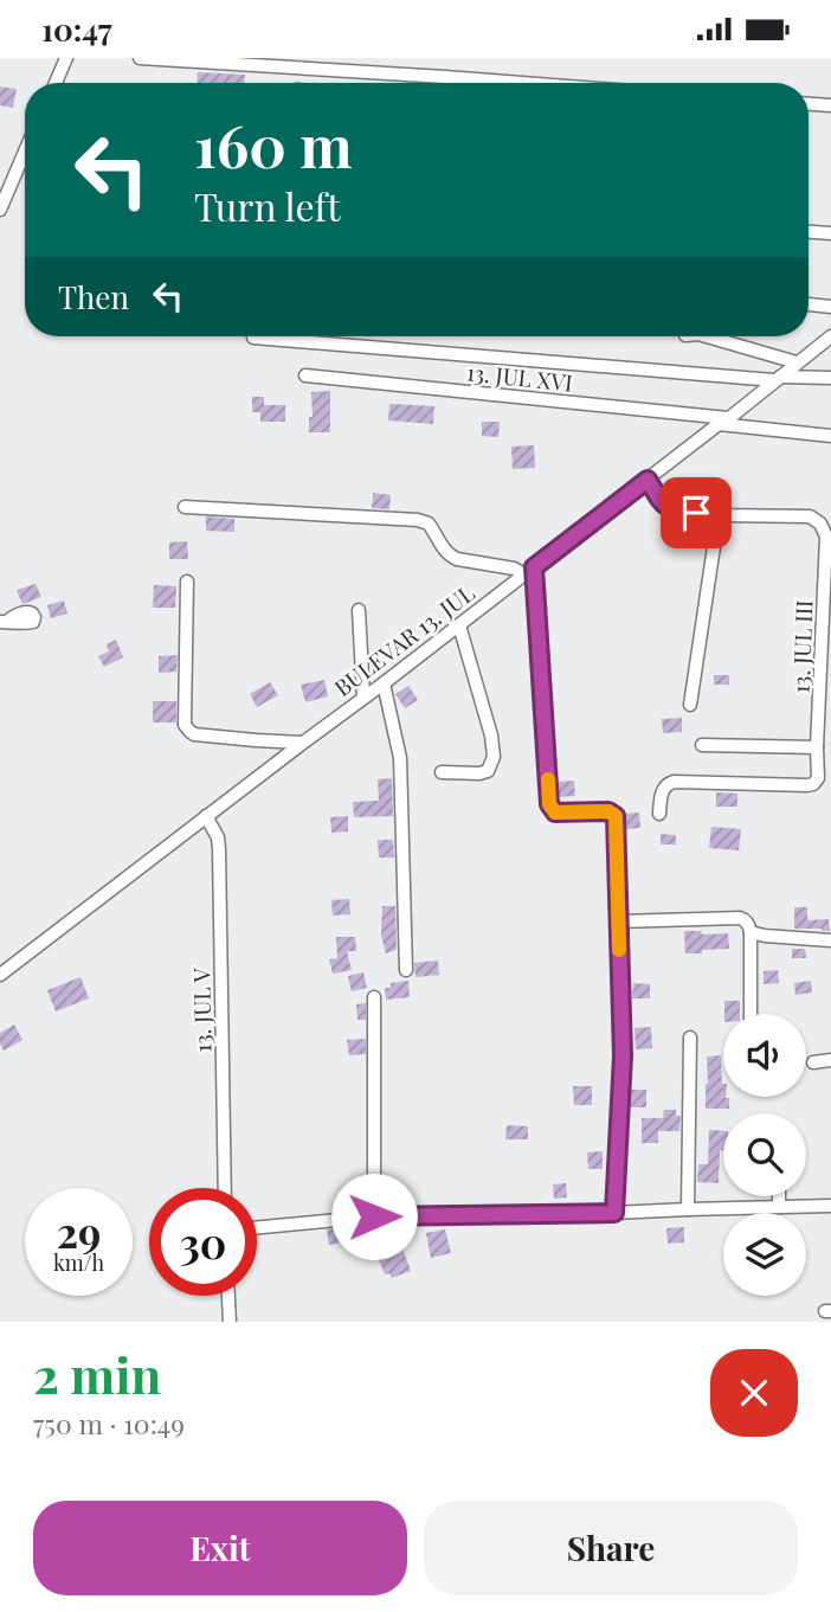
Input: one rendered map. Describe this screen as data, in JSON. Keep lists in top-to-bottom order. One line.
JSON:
{"streets":{"street":["13. JUL XVI","BULEVAR 13. JUL","13. JUL III","13. JUL V"]},"crossings":[["13. JUL XVI","BULEVAR 13. JUL"],["BULEVAR 13. JUL","13. JUL III"],["BULEVAR 13. JUL","13. JUL V"]],"page":{"status":"10:47","turn":["160 m","Turn left"],"then":"Then","speed":"29 km/h","limit":"30","heading":["2 min","750 m · 10:49"],"buttons":["Exit","Share"]}}
